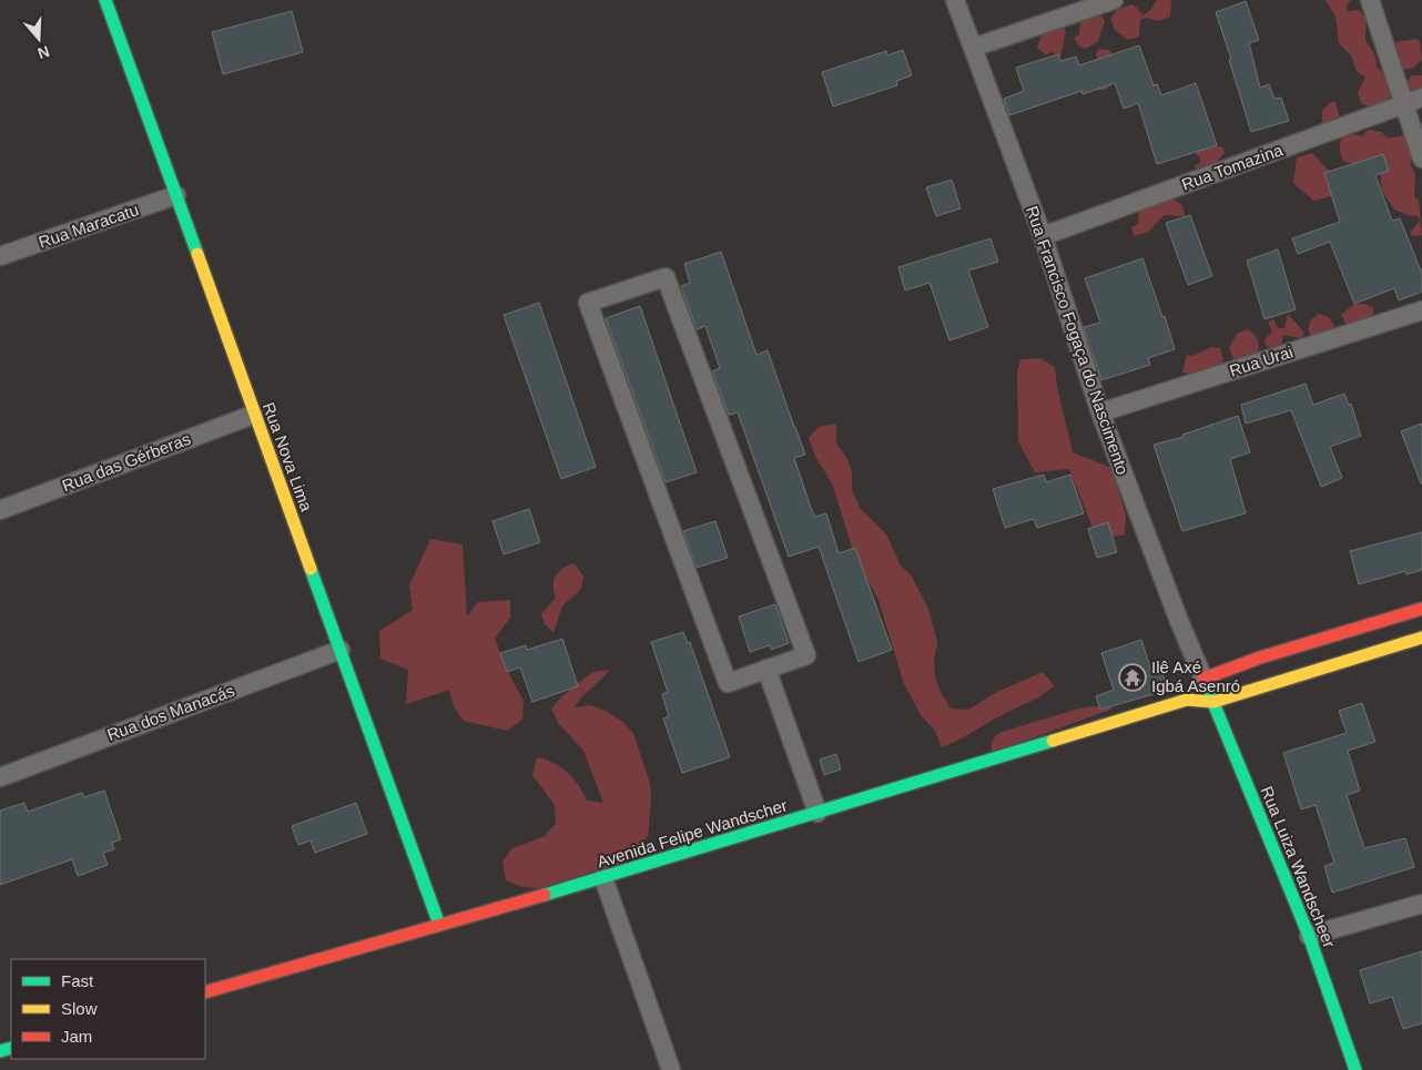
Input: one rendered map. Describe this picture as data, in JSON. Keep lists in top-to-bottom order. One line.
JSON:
{"streets":{"street":["Rua Tomazina","Rua Maracatu","Rua Francisco Fogaça do Nascimento","Rua Urai","Rua Nova Lima","Rua das Gérberas","Rua dos Manacás","Avenida Felipe Wandscher","Rua Luiza Wandscheer"]},"crossings":[["Rua Tomazina","Rua Francisco Fogaça do Nascimento"],["Rua Maracatu","Rua Nova Lima"],["Rua Francisco Fogaça do Nascimento","Rua Urai"],["Rua Francisco Fogaça do Nascimento","Rua Luiza Wandscheer"],["Rua Nova Lima","Rua das Gérberas"],["Rua Nova Lima","Rua dos Manacás"],["Rua Nova Lima","Avenida Felipe Wandscher"],["Avenida Felipe Wandscher","Rua Luiza Wandscheer"]],"places":{"temple":["Ilê Axé Igbá Asenró"]},"legend":["Fast","Slow","Jam"],"north":"bottom"}
